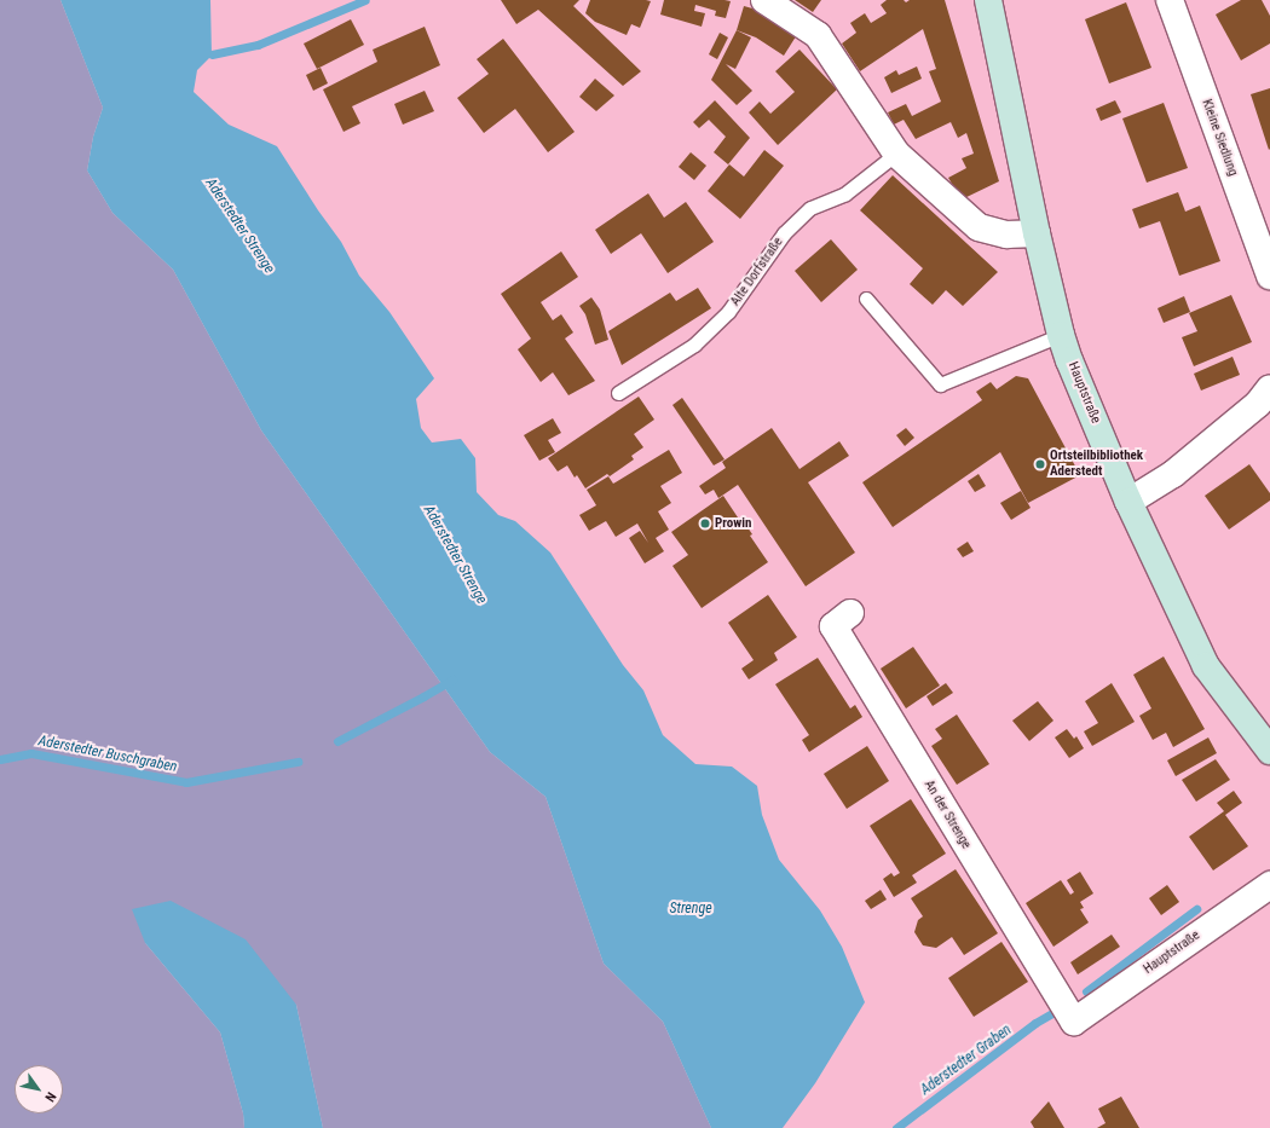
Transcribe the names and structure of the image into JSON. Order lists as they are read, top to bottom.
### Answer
{
  "streets": {
    "main road": ["Hauptstraße"],
    "street": ["Kleine Siedlung", "An der Strenge"],
    "lane": ["Alte Dorfstraße"]
  },
  "crossings": [
    ["Hauptstraße", "An der Strenge"]
  ],
  "water": [
    "Aderstedter Strenge",
    "Aderstedter Buschgraben",
    "Strenge",
    "Aderstedter Graben"
  ],
  "places": ["Ortsteilbibliothek Aderstedt", "Prowin"],
  "north": "bottom right"
}
